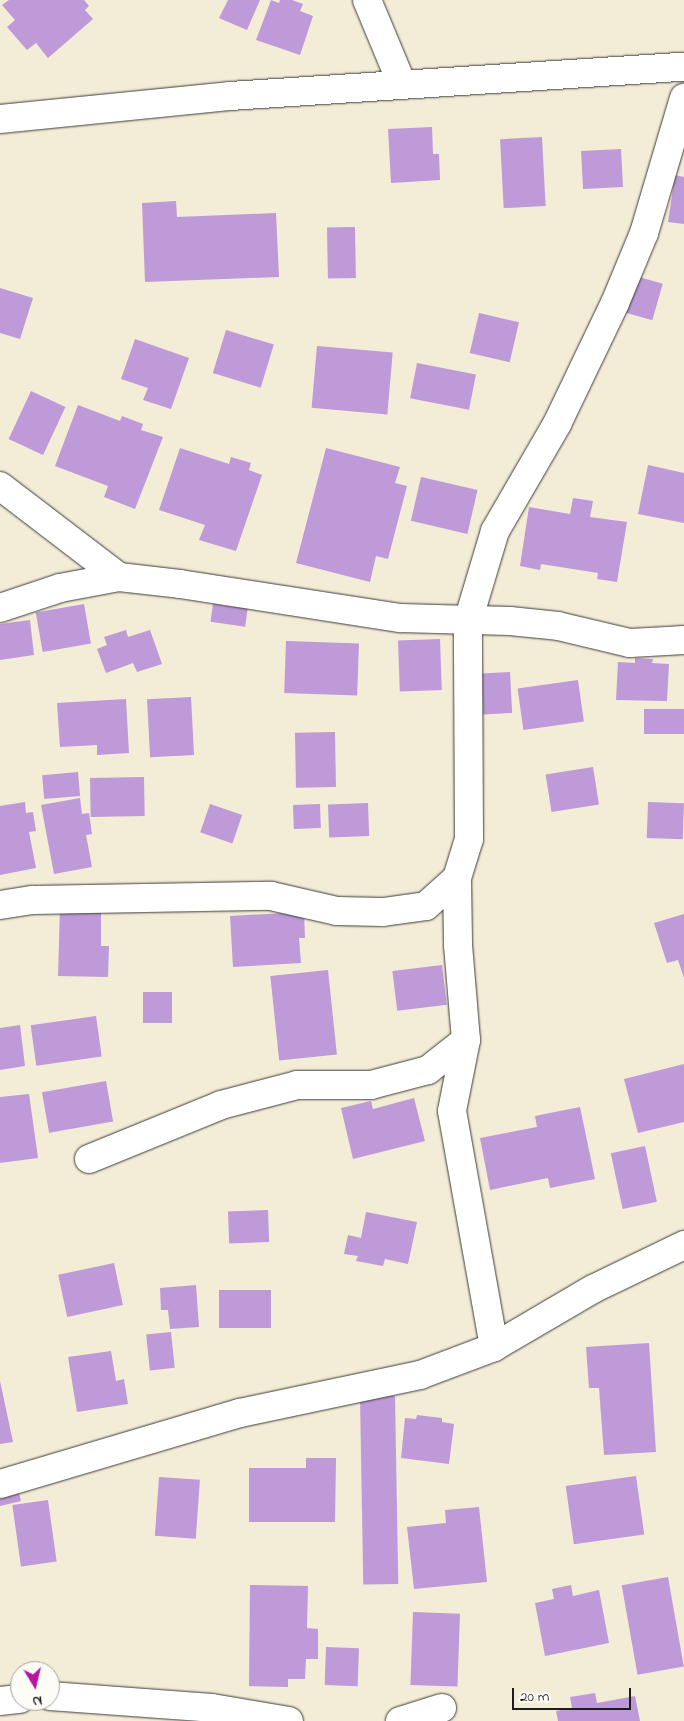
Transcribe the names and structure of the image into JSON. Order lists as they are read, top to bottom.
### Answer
{
  "scale_bar": "20 m",
  "north": "bottom"
}
